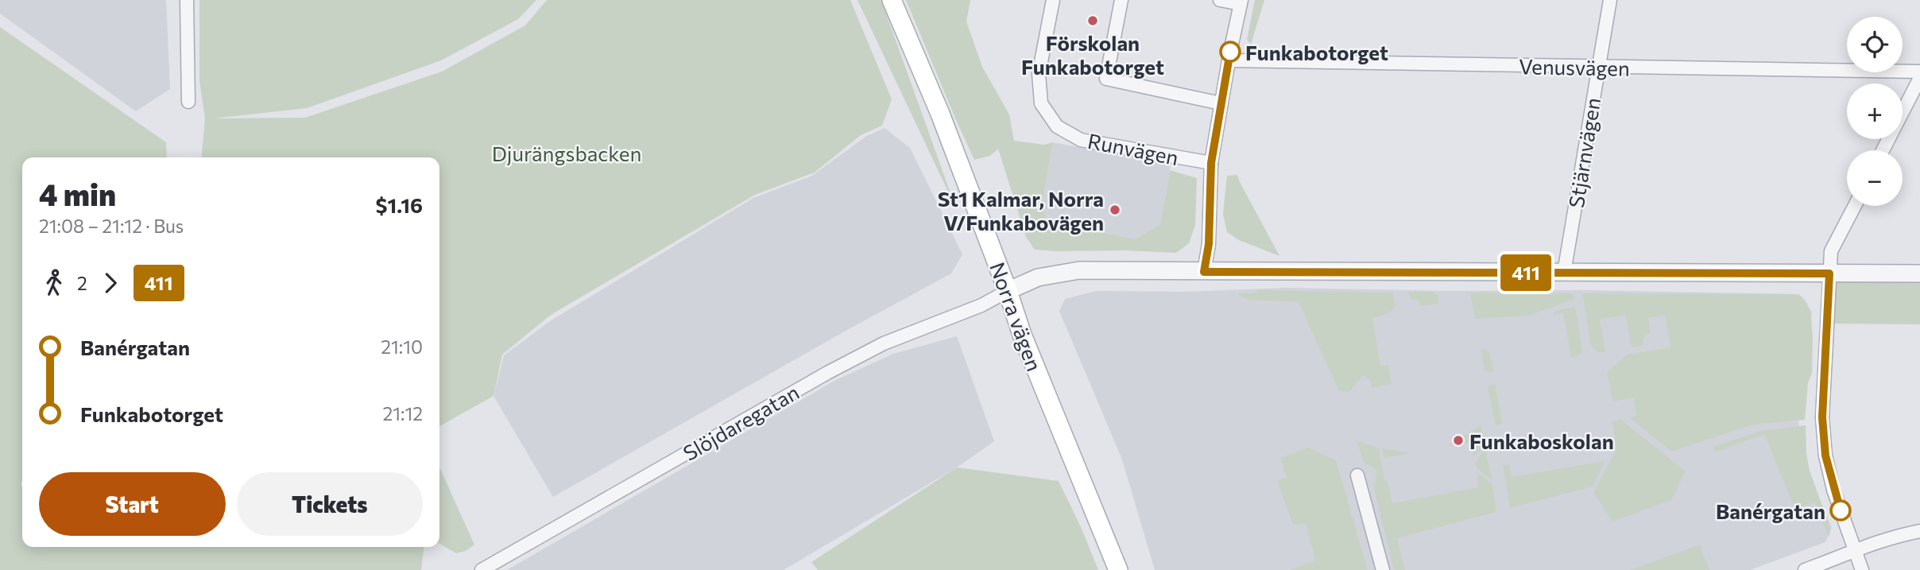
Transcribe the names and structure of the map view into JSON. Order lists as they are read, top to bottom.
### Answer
{
  "streets": {
    "main road": ["Norra vägen"],
    "street": [
      "Venusvägen",
      "Runvägen",
      "Stjärnvägen",
      "Slöjdaregatan"
    ]
  },
  "crossings": [
    ["Venusvägen", "Stjärnvägen"],
    ["Norra vägen", "Slöjdaregatan"]
  ],
  "parks": ["Djurängsbacken"],
  "places": [
    "Förskolan Funkabotorget",
    "Funkabotorget",
    "St1 Kalmar, Norra V/Funkabovägen",
    "Funkaboskolan",
    "Banérgatan"
  ],
  "lines": ["bus line 411"],
  "page": {
    "on_map": "411",
    "map_buttons": ["+", "−"],
    "heading": ["4 min", "21:08 – 21:12 · Bus", "$1.16"],
    "legs": ["2", "411"],
    "list": [
      {
        "name": "Banérgatan",
        "value": "21:10"
      },
      {
        "name": "Funkabotorget",
        "value": "21:12"
      }
    ],
    "buttons": ["Start", "Tickets"]
  }
}
